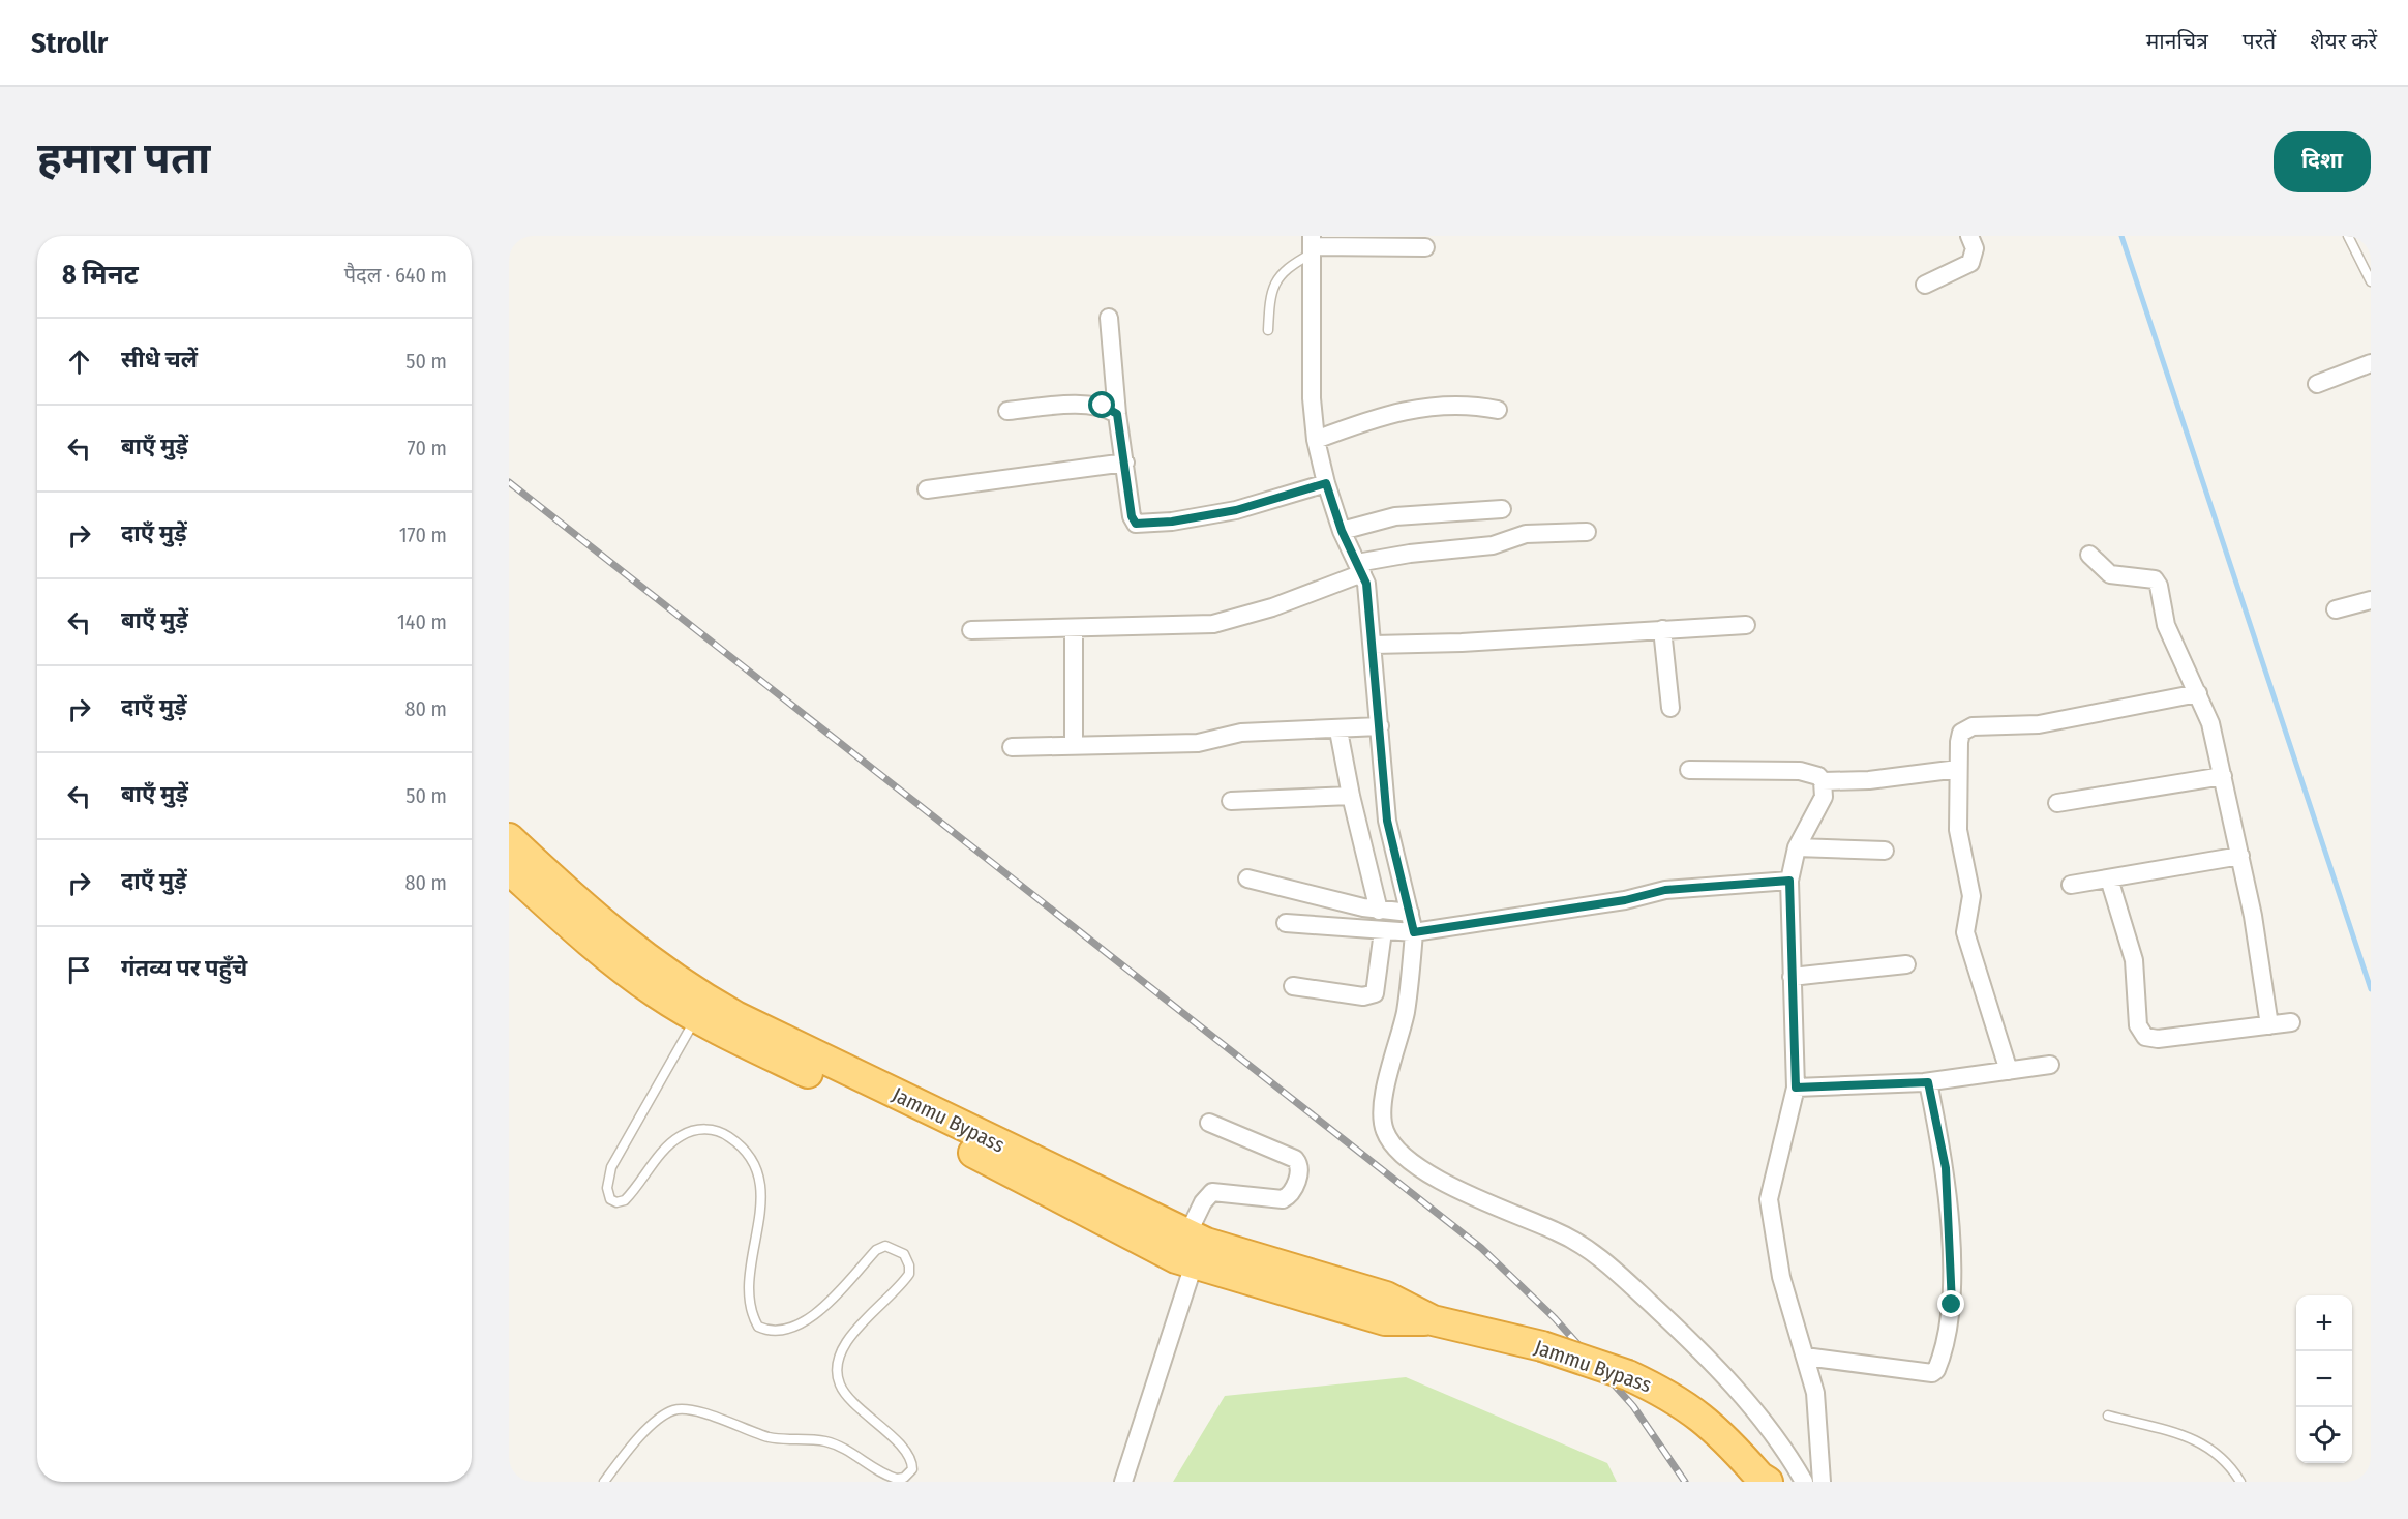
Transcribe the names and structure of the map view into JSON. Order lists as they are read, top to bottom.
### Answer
{
  "streets": {
    "highway": ["Jammu Bypass"]
  },
  "page": {
    "header": "Strollr",
    "nav": ["मानचित्र", "परतें", "शेयर करें"],
    "buttons": "दिशा",
    "title": "हमारा पता",
    "heading": ["8 मिनट", "पैदल · 640 m"],
    "list": [
      ["सीधे चलें", "50 m"],
      ["बाएँ मुड़ें", "70 m"],
      ["दाएँ मुड़ें", "170 m"],
      ["बाएँ मुड़ें", "140 m"],
      ["दाएँ मुड़ें", "80 m"],
      ["बाएँ मुड़ें", "50 m"],
      ["दाएँ मुड़ें", "80 m"],
      "गंतव्य पर पहुँचे"
    ],
    "map_buttons": ["+", "−"]
  }
}
